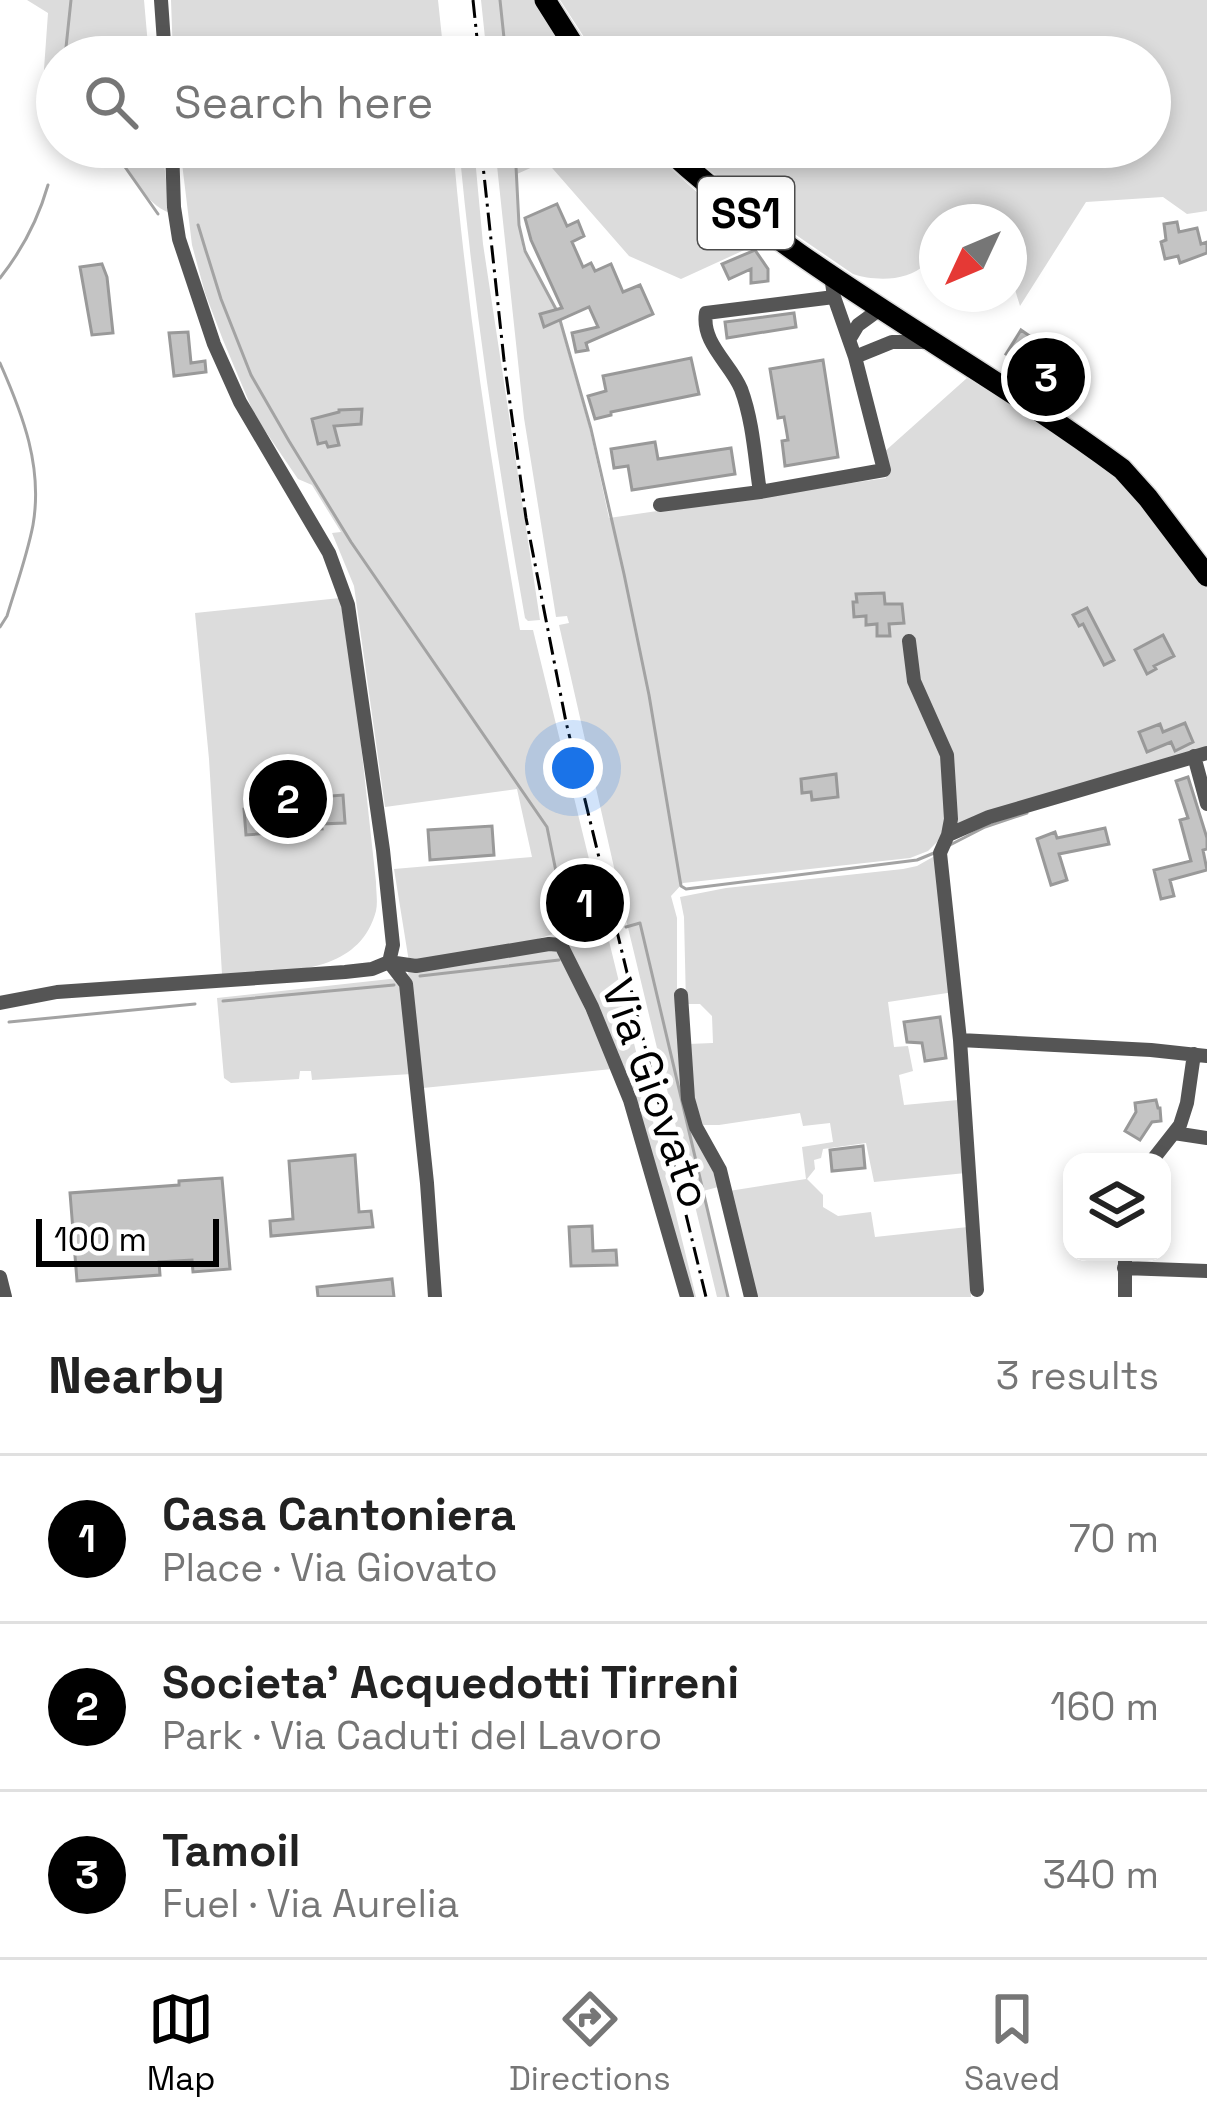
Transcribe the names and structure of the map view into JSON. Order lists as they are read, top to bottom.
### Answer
{
  "streets": {
    "main road": ["SS1"],
    "street": ["Via Giovato"]
  },
  "scale_bar": "100 m",
  "north": "bottom left",
  "page": {
    "search": "Search here",
    "pins": ["3", "2", "1"],
    "scale": "100 m",
    "heading": ["Nearby", "3 results"],
    "list": [
      {
        "mark": "1",
        "name": "Casa Cantoniera",
        "note": "Place · Via Giovato",
        "value": "70 m"
      },
      {
        "mark": "2",
        "name": "Societa' Acquedotti Tirreni",
        "note": "Park · Via Caduti del Lavoro",
        "value": "160 m"
      },
      {
        "mark": "3",
        "name": "Tamoil",
        "note": "Fuel · Via Aurelia",
        "value": "340 m"
      }
    ],
    "nav": ["Map", "Directions", "Saved"]
  }
}
